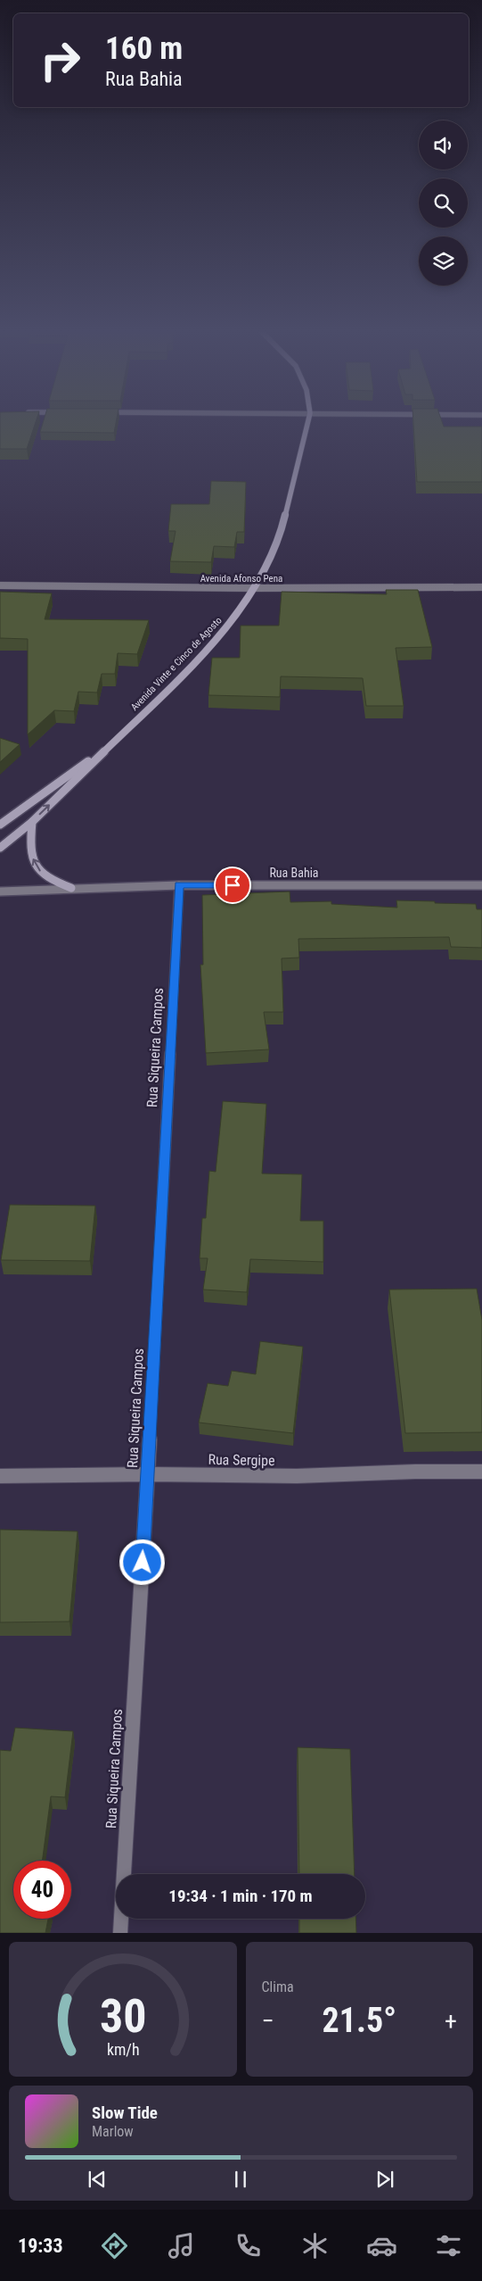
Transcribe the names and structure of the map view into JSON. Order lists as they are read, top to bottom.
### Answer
{
  "streets": {
    "main road": ["Avenida Vinte e Cinco de Agosto"],
    "street": [
      "Avenida Afonso Pena",
      "Rua Bahia",
      "Rua Siqueira Campos",
      "Rua Sergipe"
    ]
  },
  "crossings": [
    ["Avenida Afonso Pena", "Avenida Vinte e Cinco de Agosto"],
    ["Rua Bahia", "Rua Siqueira Campos"],
    ["Rua Siqueira Campos", "Rua Sergipe"]
  ],
  "page": {
    "turn": ["160 m", "Rua Bahia"],
    "limit": "40",
    "trip": "19:34 · 1 min · 170 m",
    "tile": "Clima",
    "heat": ["−", "21.5°", "+"],
    "song": ["Slow Tide", "Marlow"],
    "tabs": "19:33",
    "gauge": ["30", "km/h"]
  }
}
